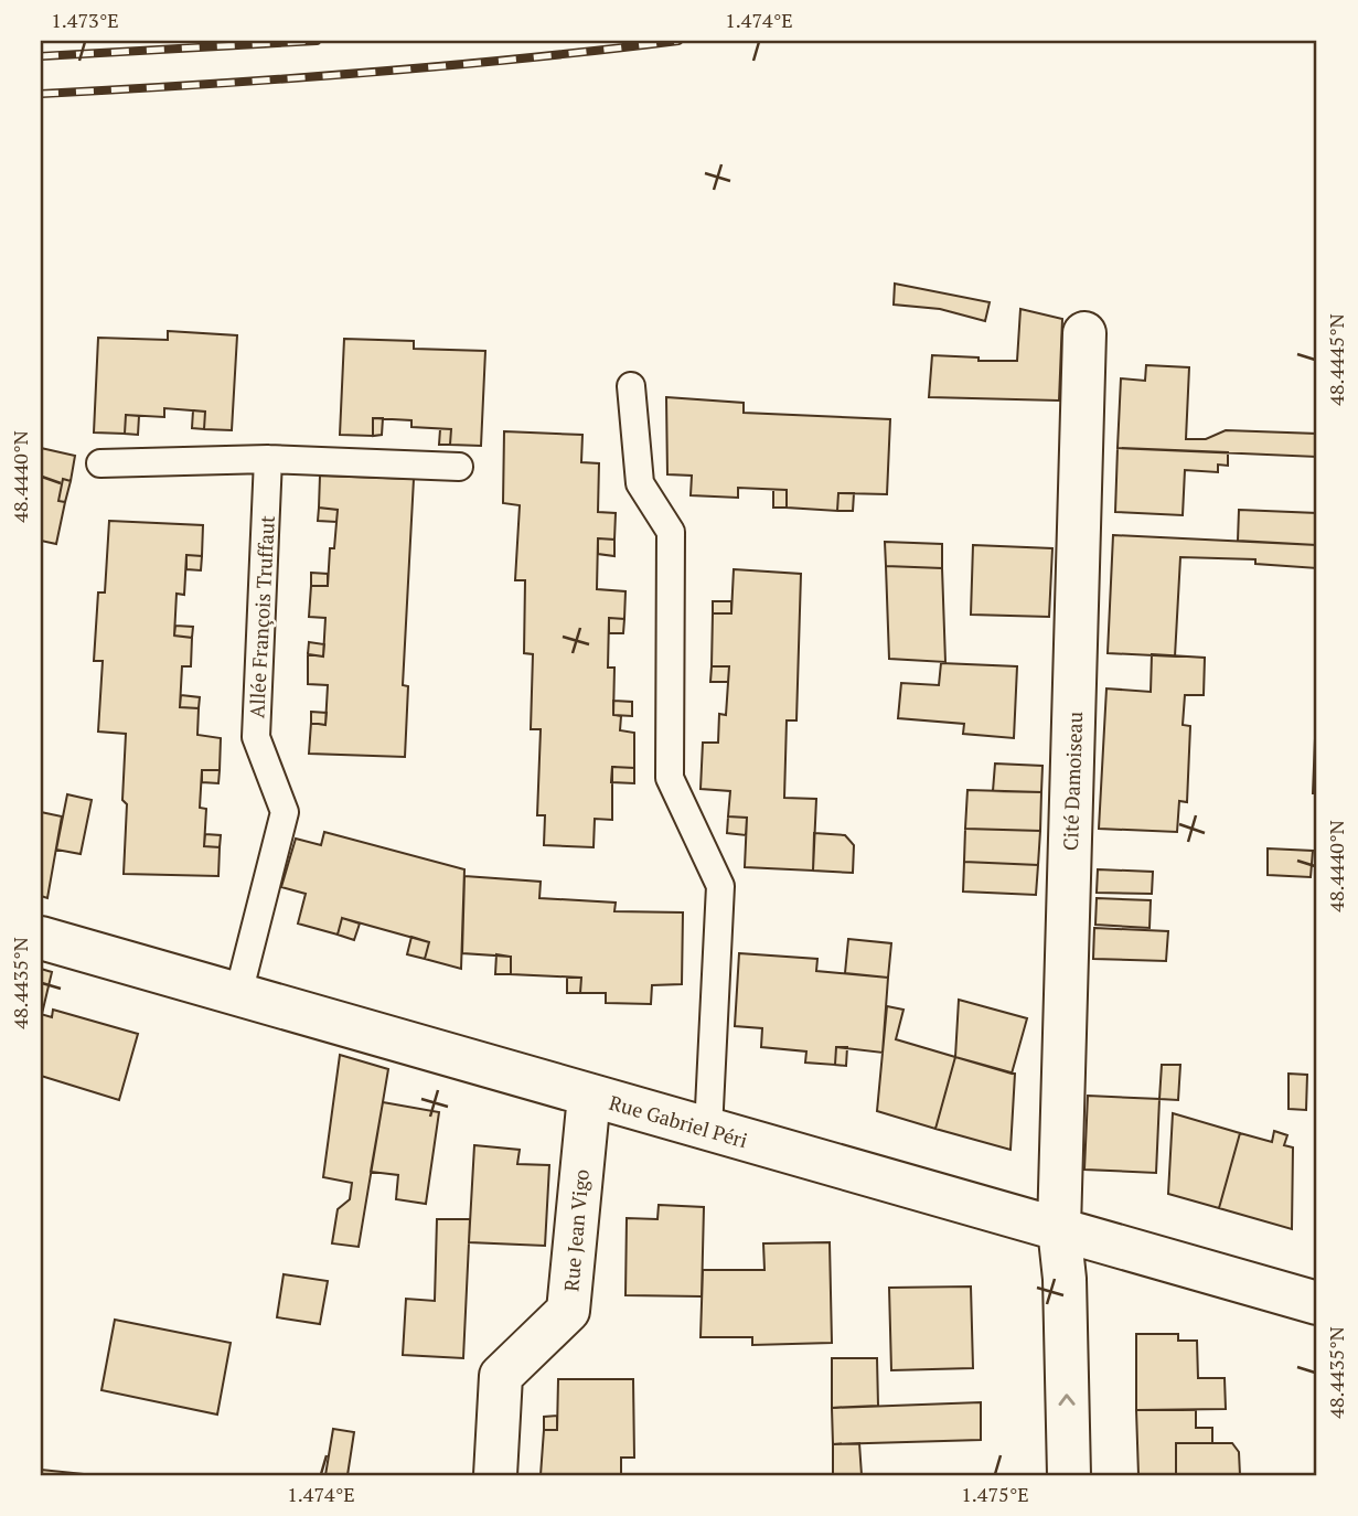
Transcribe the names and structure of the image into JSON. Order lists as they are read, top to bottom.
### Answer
{
  "streets": {
    "street": ["Cité Damoiseau", "Rue Gabriel Péri", "Rue Jean Vigo"],
    "lane": ["Allée François Truffaut"]
  },
  "crossings": [
    ["Allée François Truffaut", "Rue Gabriel Péri"],
    ["Cité Damoiseau", "Rue Gabriel Péri"],
    ["Rue Gabriel Péri", "Rue Jean Vigo"]
  ],
  "coordinates": [
    "1.473°E",
    "1.474°E",
    "48.4445°N",
    "48.4440°N",
    "48.4435°N",
    "1.475°E"
  ]
}
